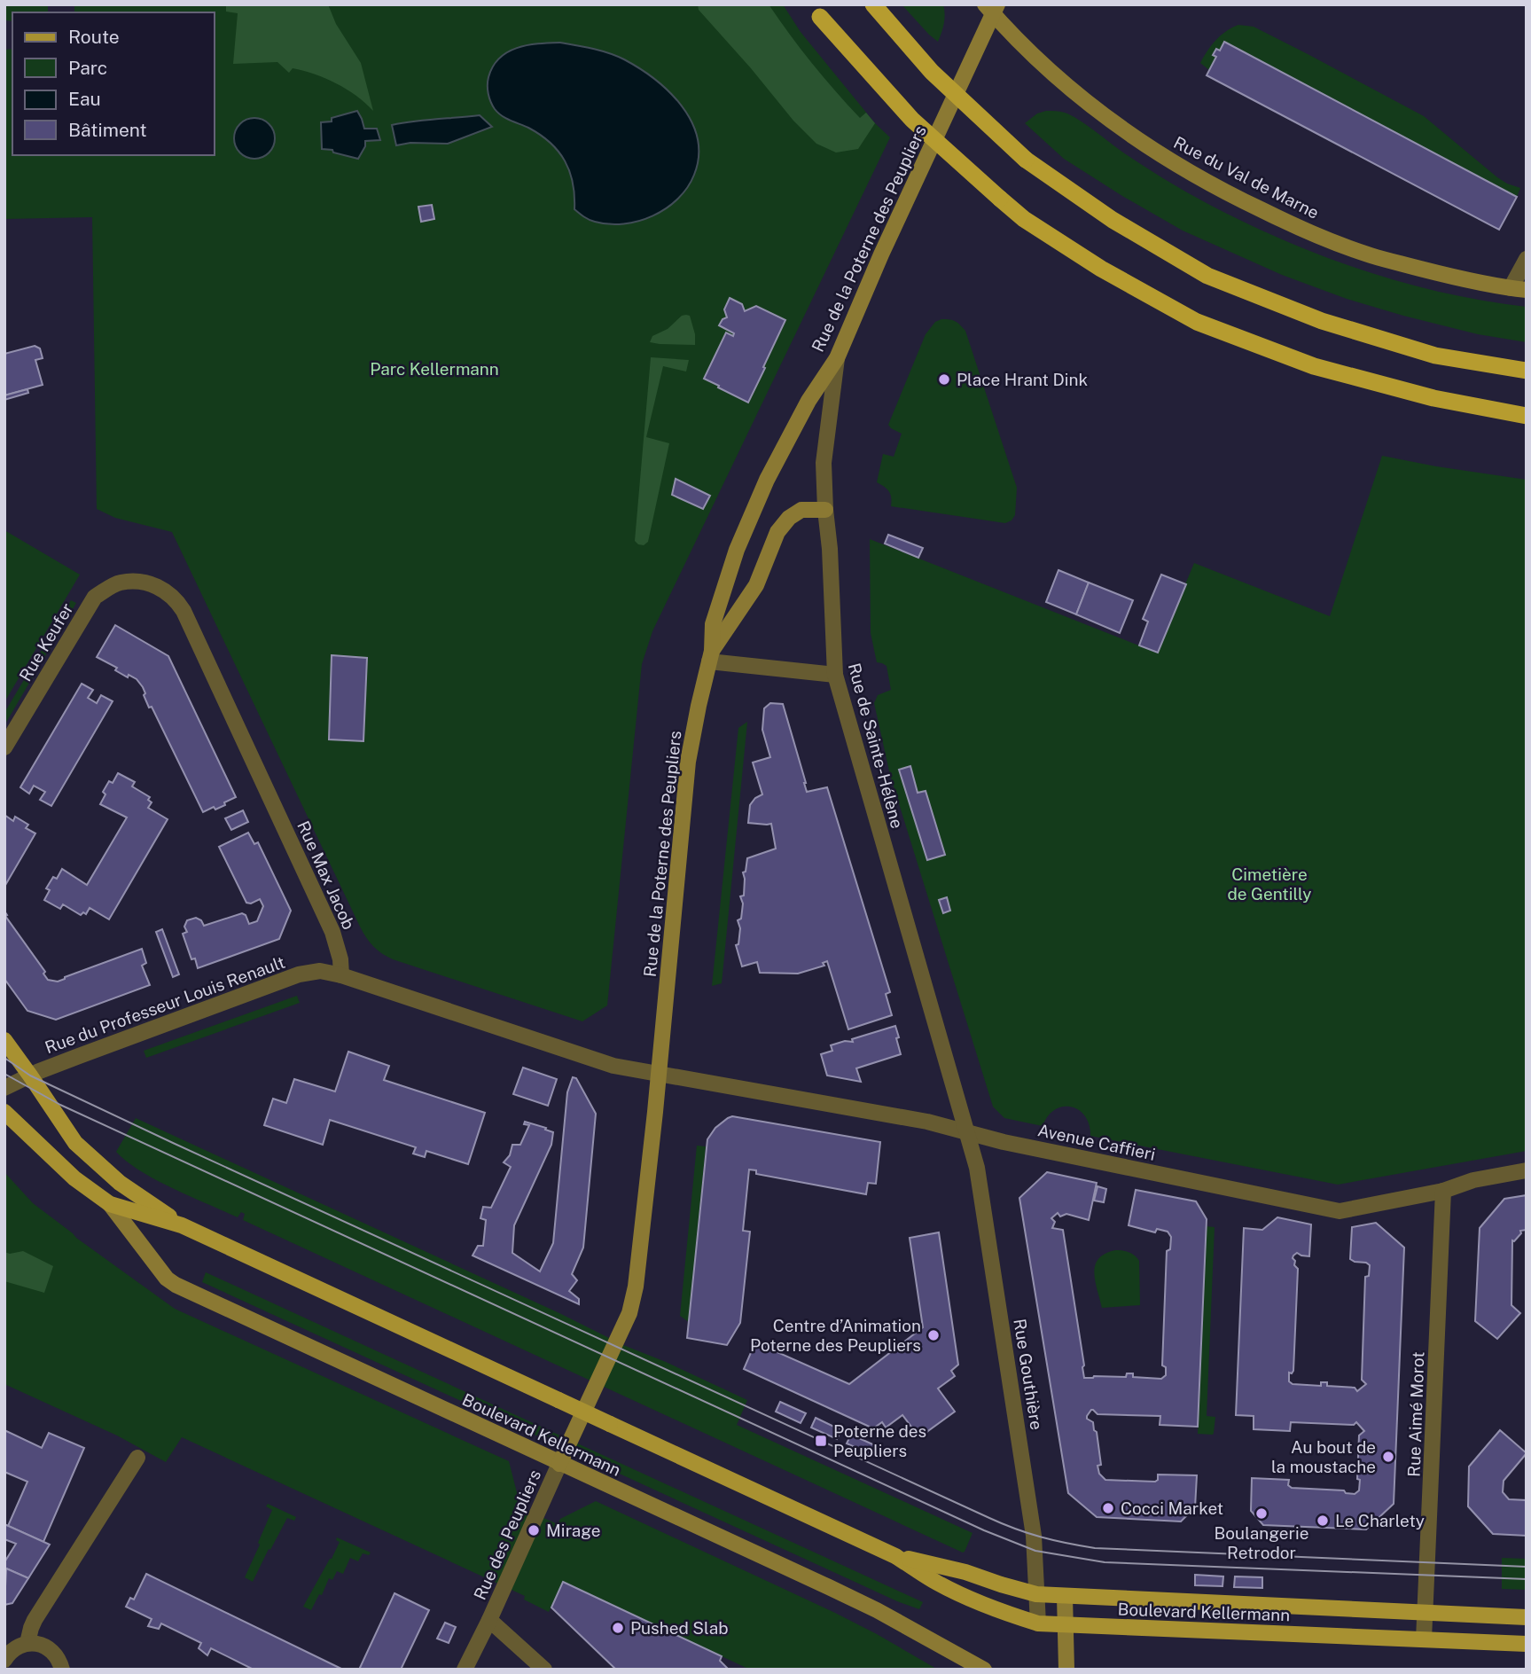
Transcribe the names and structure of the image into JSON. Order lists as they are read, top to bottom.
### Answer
{
  "streets": {
    "main road": [
      "Rue du Val de Marne",
      "Rue de la Poterne des Peupliers",
      "Boulevard Kellermann",
      "Rue des Peupliers"
    ],
    "street": [
      "Rue Keufer",
      "Rue de Sainte-Hélène",
      "Rue Max Jacob",
      "Rue du Professeur Louis Renault",
      "Avenue Caffieri",
      "Rue Gouthière",
      "Rue Aimé Morot"
    ]
  },
  "crossings": [
    ["Rue du Val de Marne", "Rue de la Poterne des Peupliers"],
    ["Rue de la Poterne des Peupliers", "Rue de Sainte-Hélène"],
    ["Rue de la Poterne des Peupliers", "Avenue Caffieri"],
    ["Rue de la Poterne des Peupliers", "Rue des Peupliers"],
    ["Rue Keufer", "Rue Max Jacob"],
    ["Rue de Sainte-Hélène", "Avenue Caffieri"],
    ["Rue de Sainte-Hélène", "Rue Gouthière"],
    ["Rue Max Jacob", "Rue du Professeur Louis Renault"],
    ["Rue du Professeur Louis Renault", "Boulevard Kellermann"],
    ["Avenue Caffieri", "Rue Gouthière"],
    ["Avenue Caffieri", "Rue Aimé Morot"],
    ["Rue Gouthière", "Boulevard Kellermann"],
    ["Rue Aimé Morot", "Boulevard Kellermann"],
    ["Boulevard Kellermann", "Rue des Peupliers"]
  ],
  "parks": ["Parc Kellermann", "Cimetière de Gentilly"],
  "places": {
    "other": [
      "Place Hrant Dink",
      "Centre d’Animation Poterne des Peupliers",
      "Au bout de la moustache",
      "Cocci Market",
      "Boulangerie Retrodor",
      "Le Charlety",
      "Mirage",
      "Pushed Slab"
    ],
    "transit": ["Poterne des Peupliers"]
  },
  "legend": [
    "Route",
    "Parc",
    "Eau",
    "Bâtiment"
  ]
}
